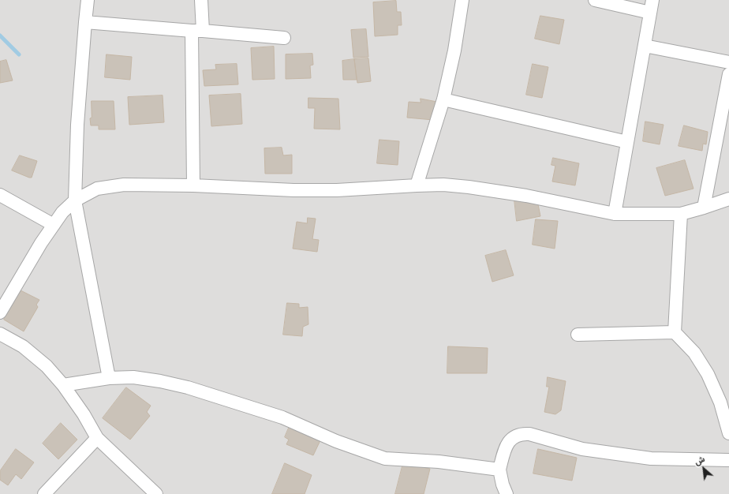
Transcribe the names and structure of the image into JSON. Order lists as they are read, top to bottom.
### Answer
{
  "north": "top left"
}
